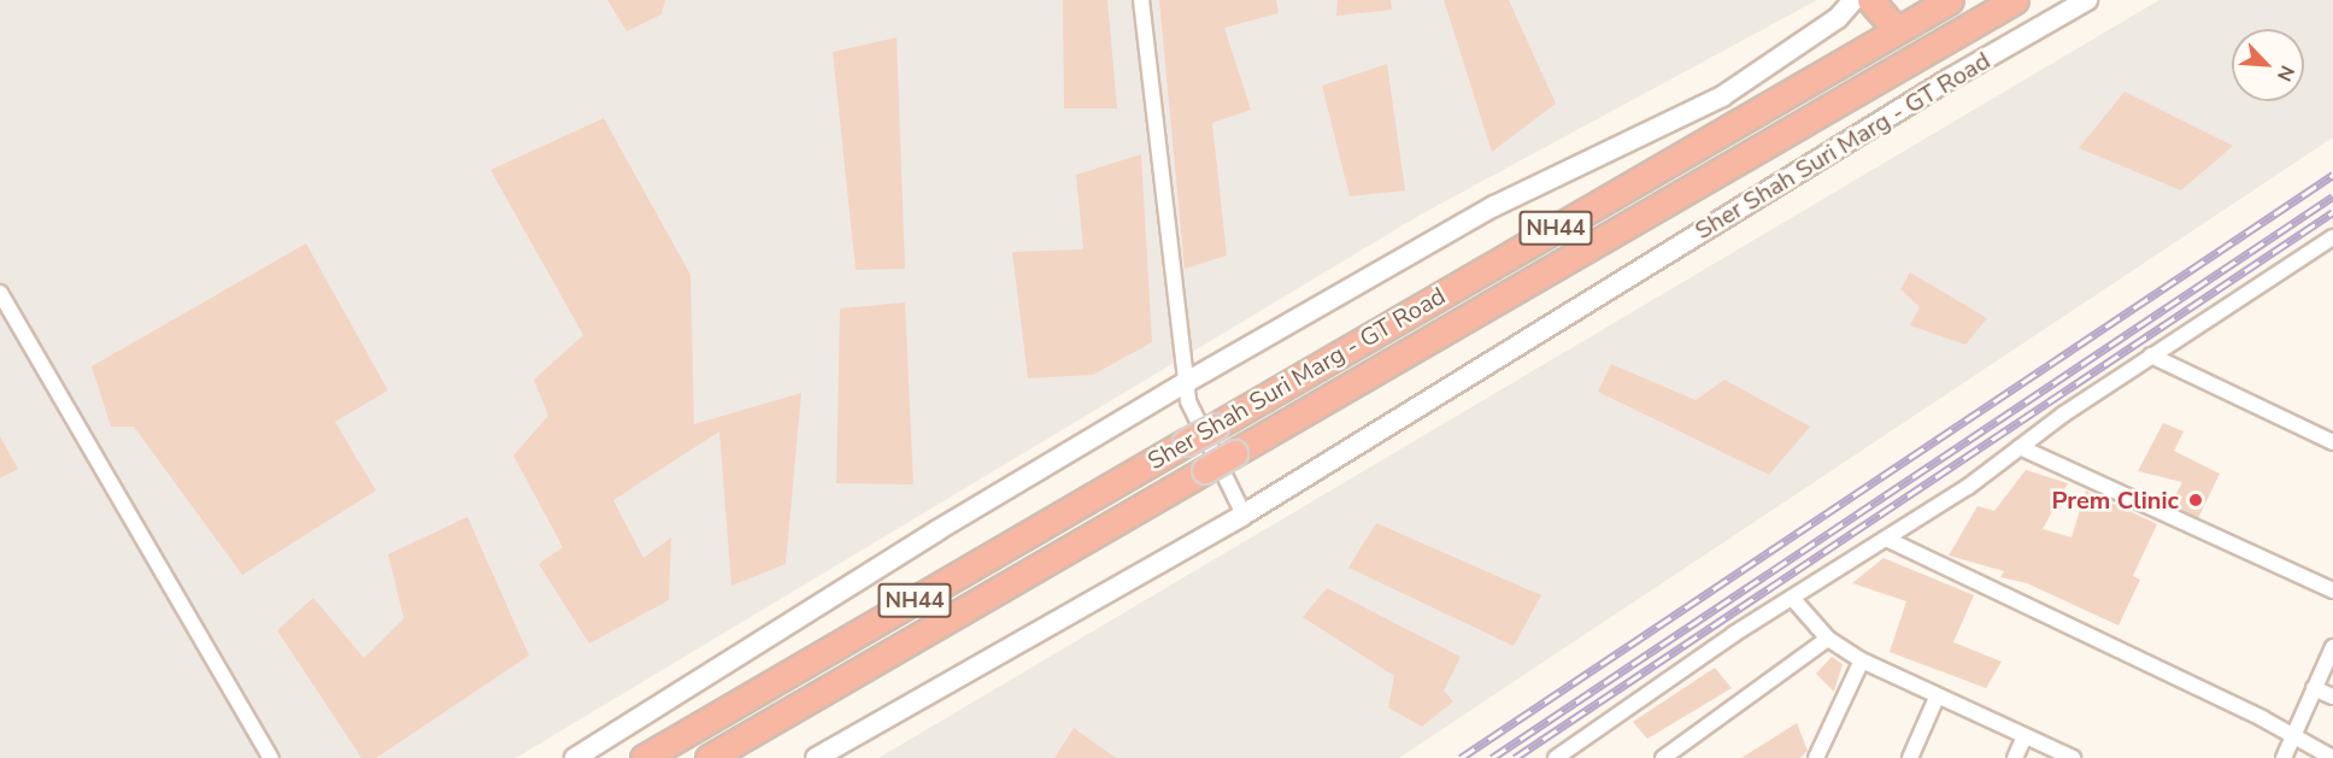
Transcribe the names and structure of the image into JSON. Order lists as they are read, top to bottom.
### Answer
{
  "streets": {
    "highway": ["Sher Shah Suri Marg - GT Road", "NH44"]
  },
  "places": ["Prem Clinic"],
  "north": "bottom right"
}
